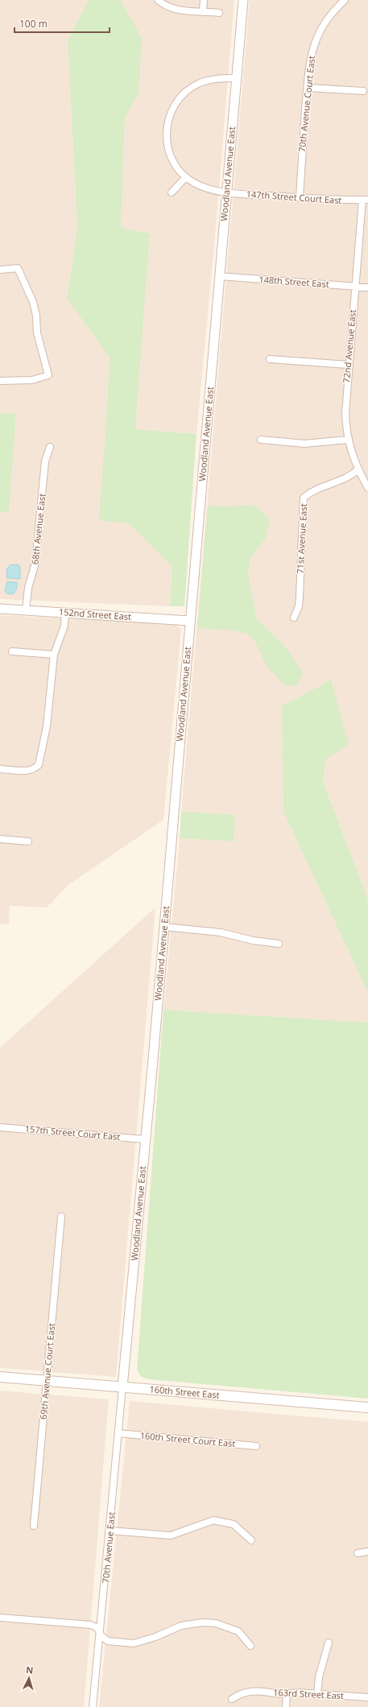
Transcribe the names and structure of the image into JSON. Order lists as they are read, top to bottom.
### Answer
{
  "streets": {
    "main road": ["160th Street East"],
    "street": [
      "70th Avenue Court East",
      "Woodland Avenue East",
      "147th Street Court East",
      "148th Street East",
      "72nd Avenue East",
      "68th Avenue East",
      "71st Avenue East",
      "152nd Street East",
      "157th Street Court East",
      "69th Avenue Court East",
      "160th Street Court East",
      "70th Avenue East",
      "163rd Street East"
    ]
  },
  "crossings": [
    ["70th Avenue Court East", "147th Street Court East"],
    ["Woodland Avenue East", "147th Street Court East"],
    ["Woodland Avenue East", "148th Street East"],
    ["Woodland Avenue East", "152nd Street East"],
    ["Woodland Avenue East", "157th Street Court East"],
    ["Woodland Avenue East", "160th Street East"],
    ["Woodland Avenue East", "70th Avenue East"],
    ["147th Street Court East", "72nd Avenue East"],
    ["148th Street East", "72nd Avenue East"],
    ["72nd Avenue East", "71st Avenue East"],
    ["68th Avenue East", "152nd Street East"],
    ["69th Avenue Court East", "160th Street East"],
    ["160th Street East", "70th Avenue East"],
    ["160th Street Court East", "70th Avenue East"]
  ],
  "scale_bar": "100 m",
  "north": "top"
}
